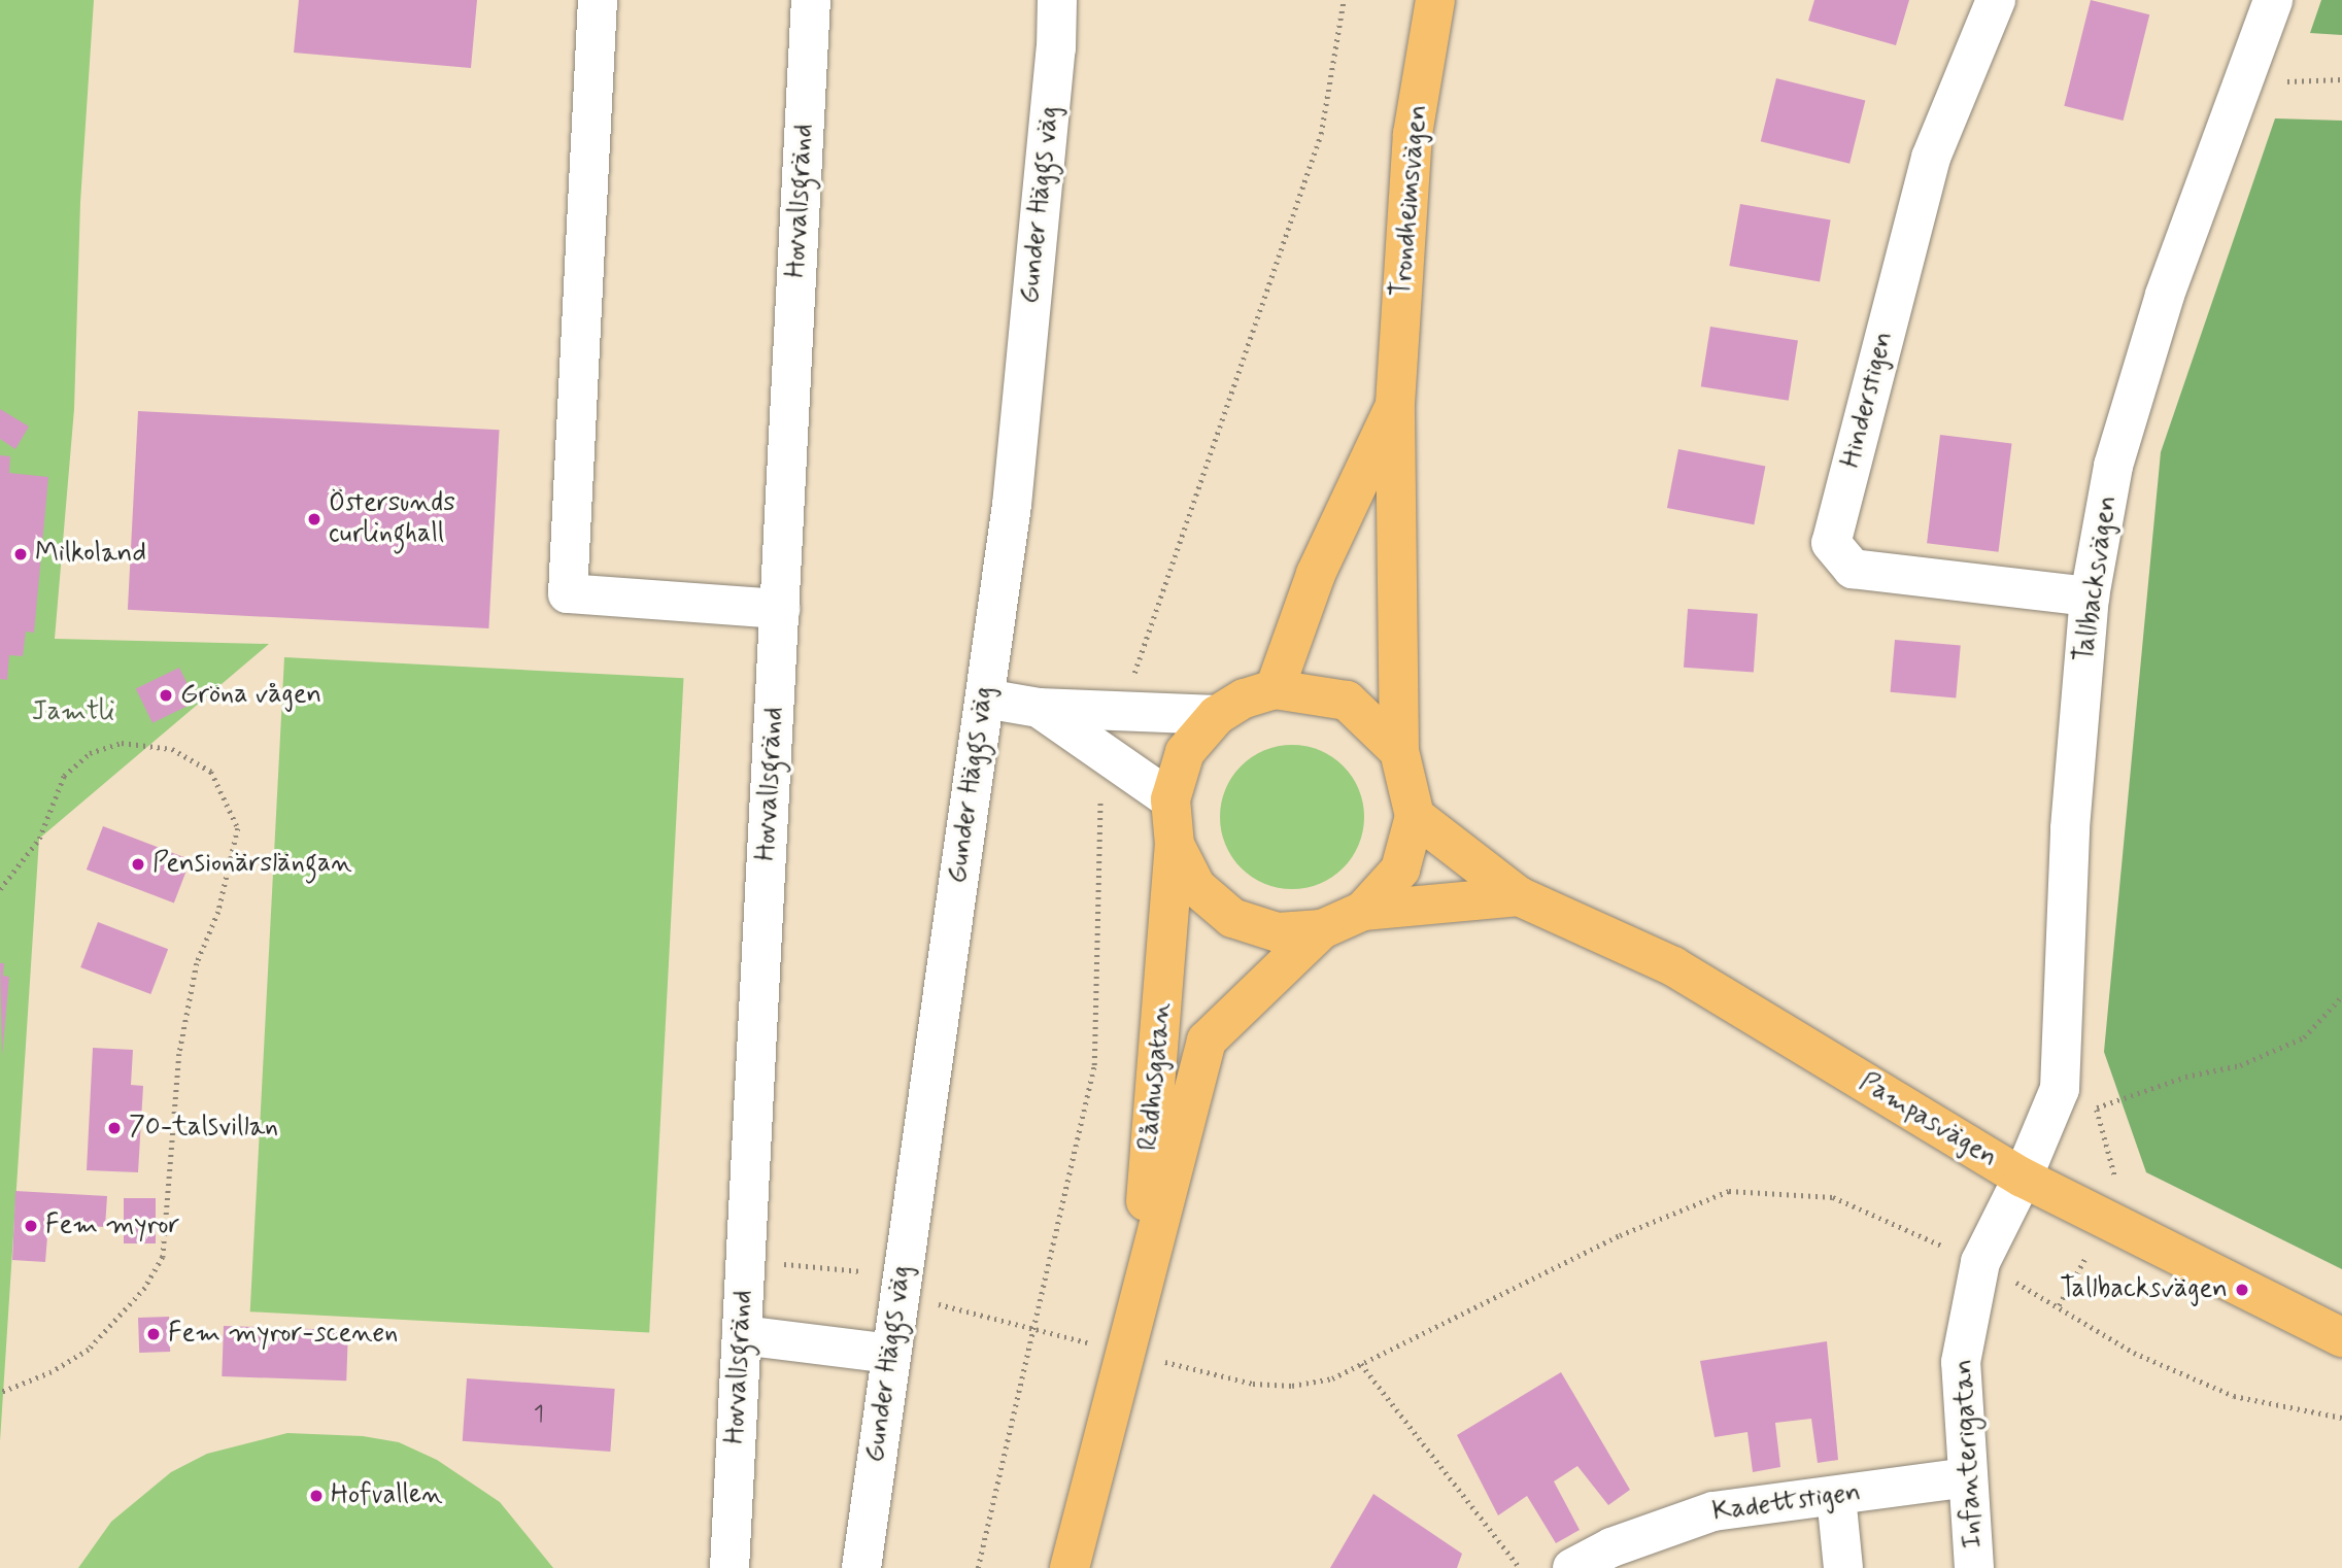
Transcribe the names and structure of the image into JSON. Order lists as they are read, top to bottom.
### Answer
{
  "streets": {
    "main road": ["Trondheimsvägen", "Rådhusgatan", "Pampasvägen"],
    "street": [
      "Hovvallsgränd",
      "Gunder Häggs väg",
      "Hinderstigen",
      "Tallbacksvägen",
      "Infanterigatan",
      "Kadettstigen"
    ]
  },
  "crossings": [
    ["Trondheimsvägen", "Rådhusgatan"],
    ["Trondheimsvägen", "Pampasvägen"],
    ["Hinderstigen", "Tallbacksvägen"],
    ["Tallbacksvägen", "Pampasvägen"],
    ["Tallbacksvägen", "Infanterigatan"],
    ["Rådhusgatan", "Pampasvägen"],
    ["Pampasvägen", "Infanterigatan"],
    ["Infanterigatan", "Kadettstigen"]
  ],
  "parks": ["Jamtli"],
  "places": [
    "Östersunds curlinghall",
    "Milkoland",
    "Gröna vågen",
    "Pensionärslängan",
    "70-talsvillan",
    "Fem myror",
    "Tallbacksvägen",
    "Fem myror-scenen",
    "Hofvallen"
  ],
  "house_numbers": ["1"]
}
